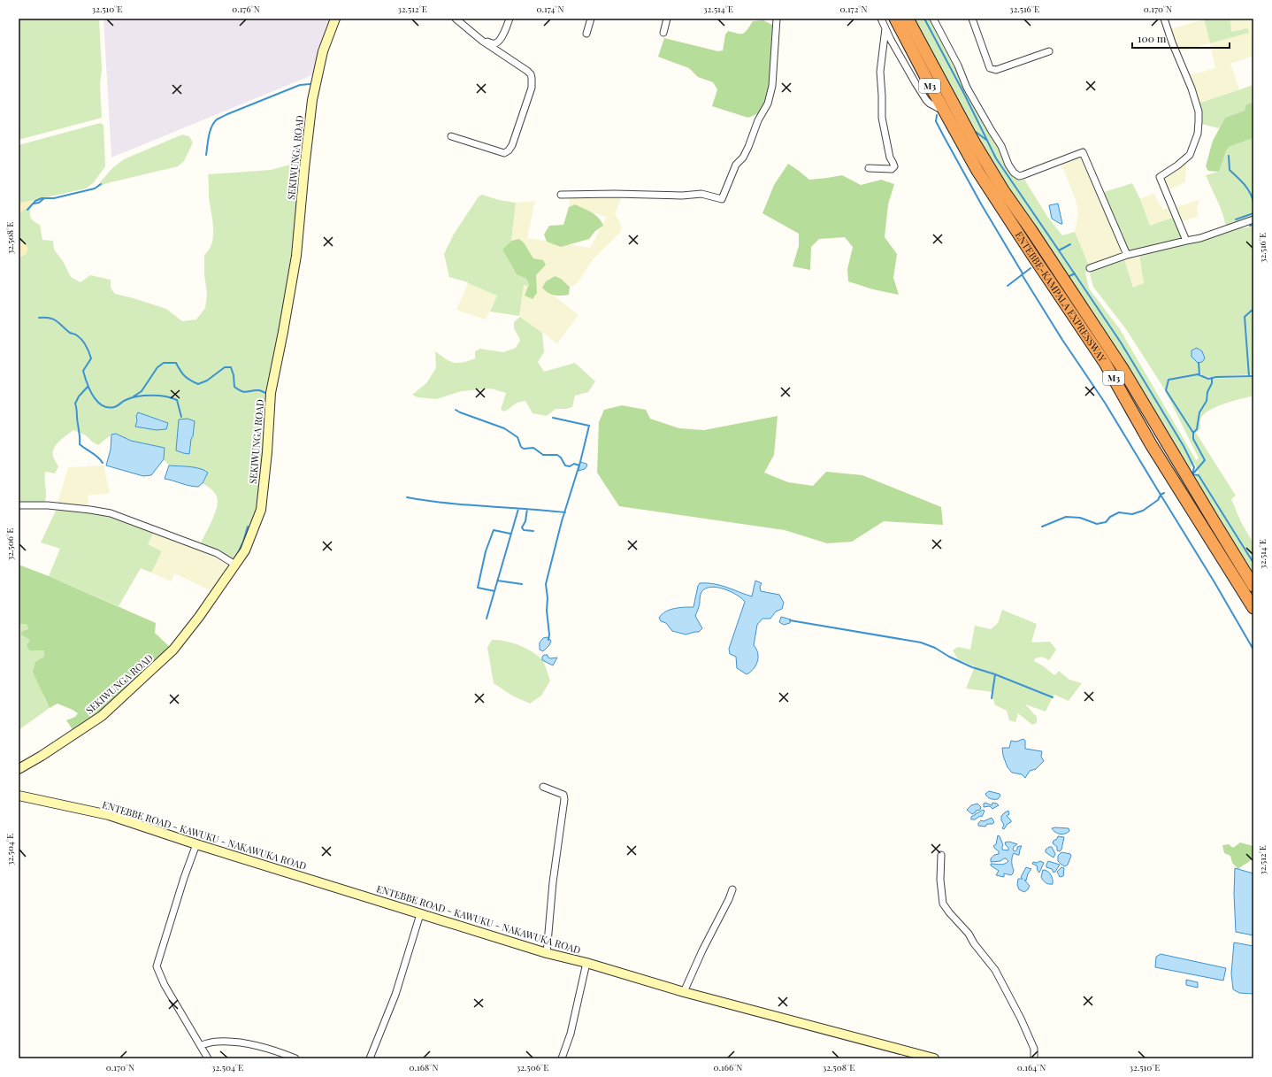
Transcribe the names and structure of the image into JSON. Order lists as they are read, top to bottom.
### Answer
{
  "streets": {
    "highway": ["M3", "ENTEBBE-KAMPALA EXPRESSWAY"],
    "main road": ["SEKIWUNGA ROAD", "ENTEBBE ROAD - KAWUKU - NAKAWUKA ROAD"]
  },
  "scale_bar": "100 m",
  "coordinates": [
    "32.510°E",
    "0.176°N",
    "32.512°E",
    "0.174°N",
    "32.514°E",
    "0.172°N",
    "32.516°E",
    "0.170°N",
    "32.508°E",
    "32.506°E",
    "32.504°E",
    "0.168°N",
    "0.166°N",
    "0.164°N"
  ]
}
